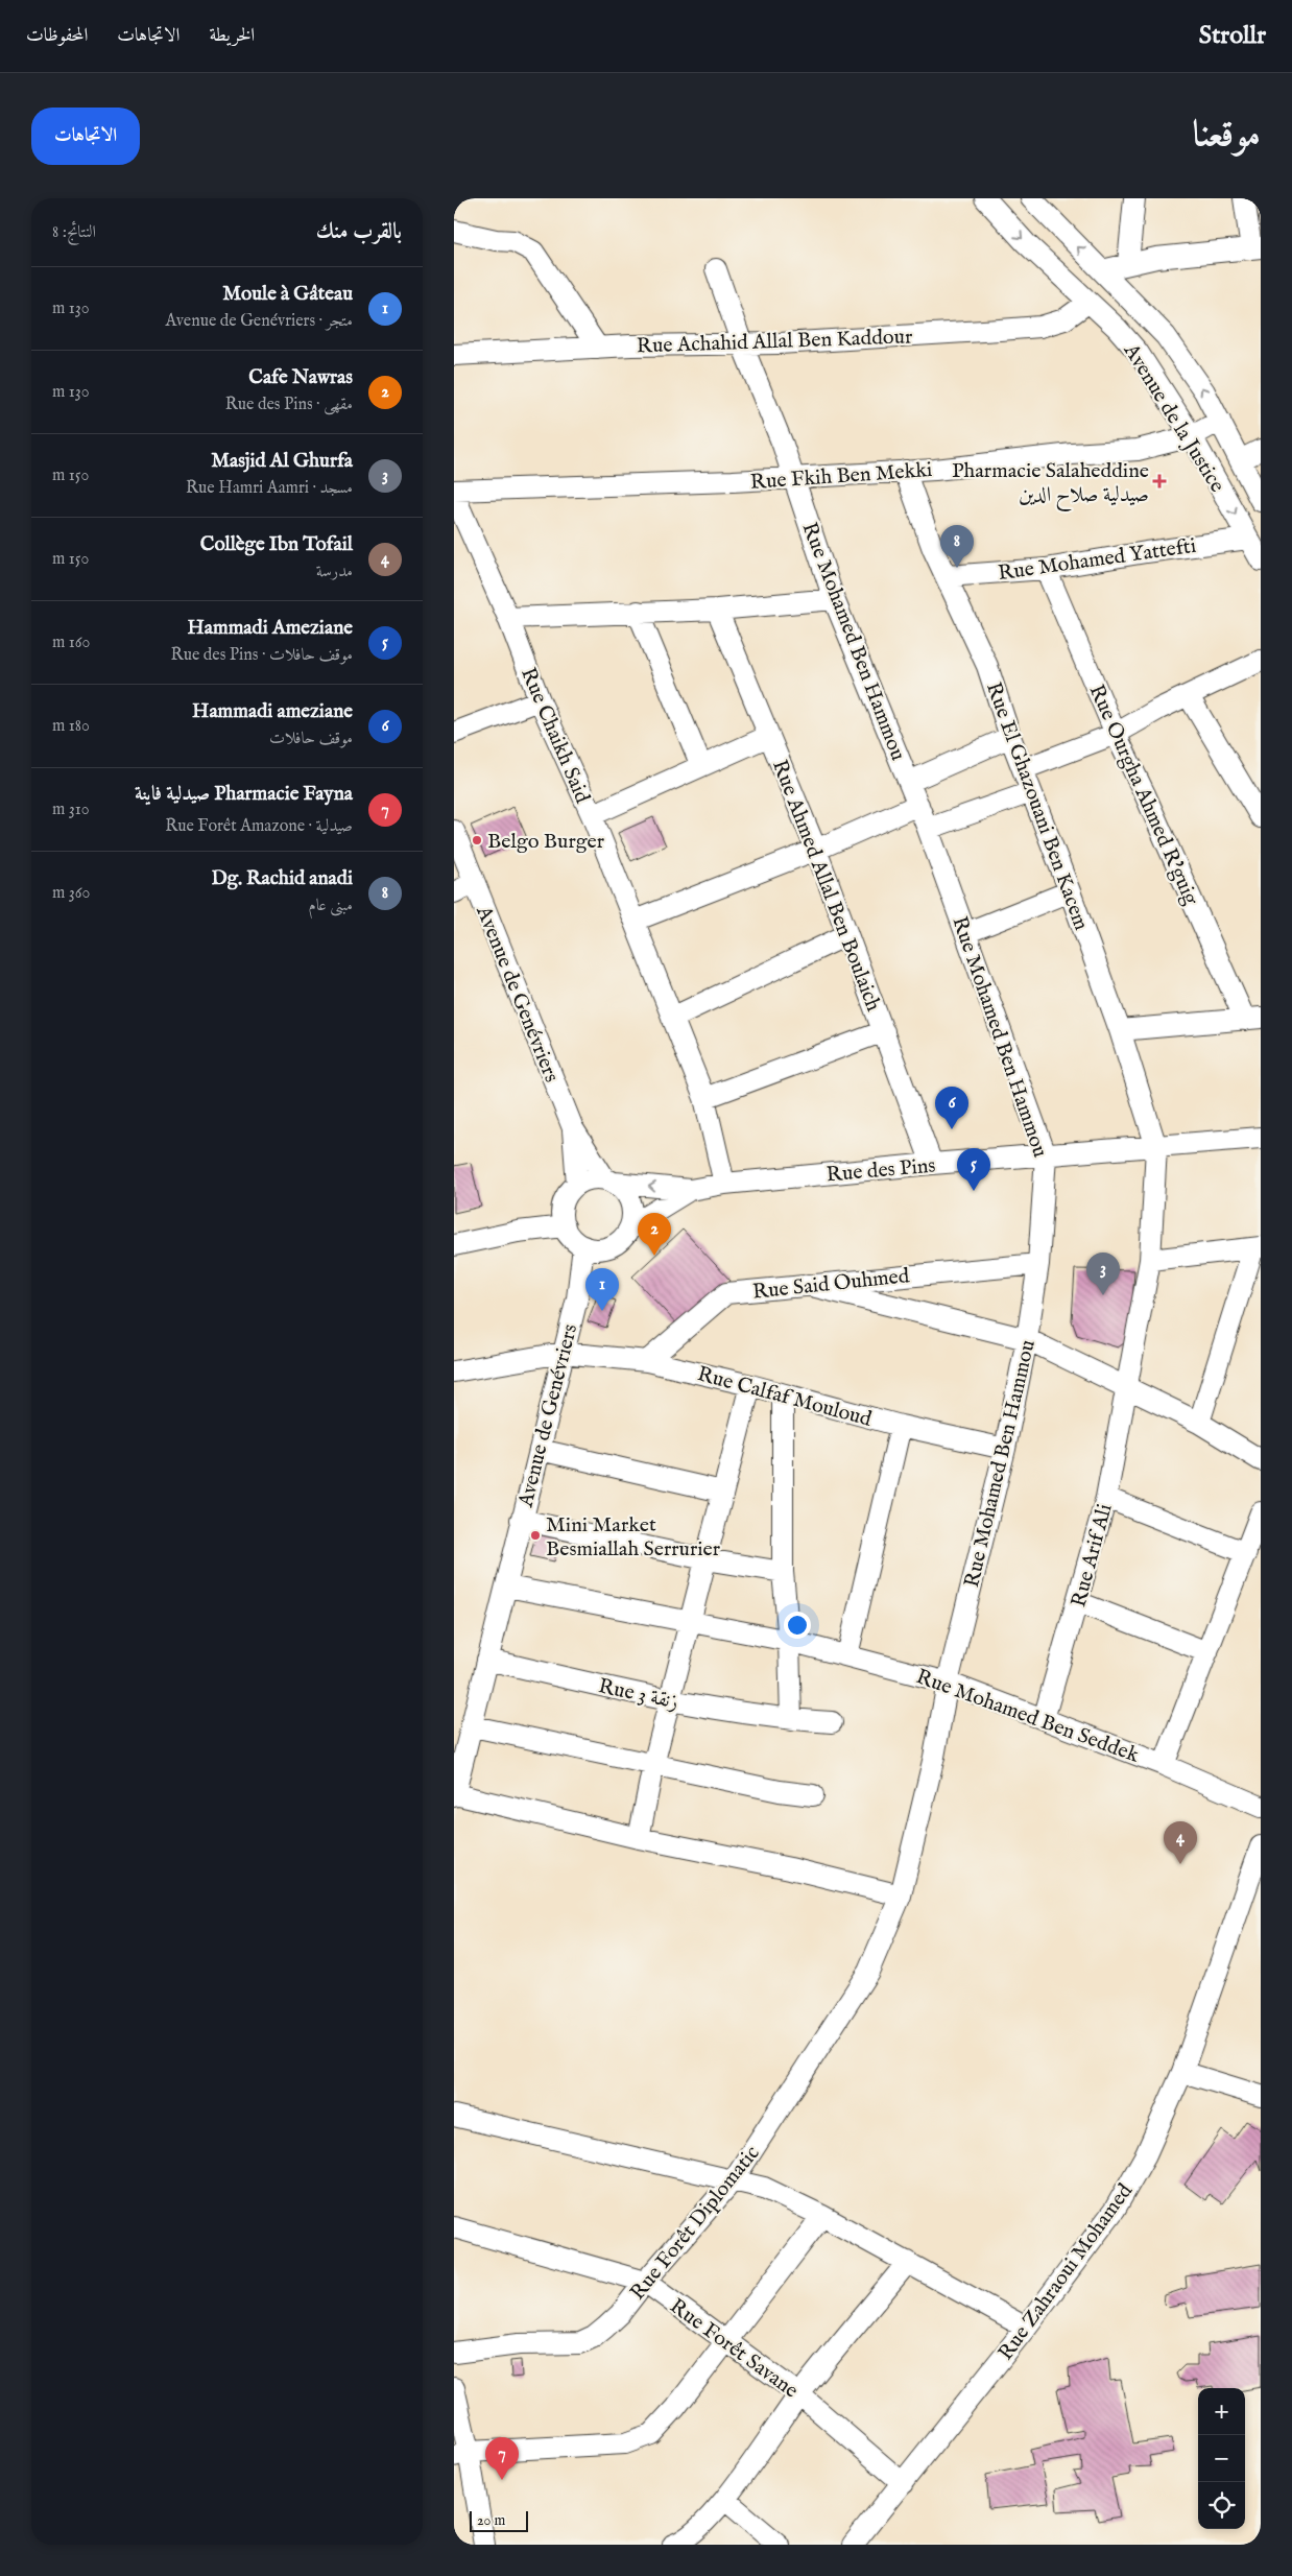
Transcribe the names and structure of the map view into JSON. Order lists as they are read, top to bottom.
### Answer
{
  "streets": {
    "street": [
      "Rue Achahid Allal Ben Kaddour",
      "Avenue de la Justice",
      "Rue Fkih Ben Mekki",
      "Rue Mohamed Yattefti",
      "Rue Mohamed Ben Hammou",
      "Rue Chaikh Said",
      "Rue Ourgha Ahmed R'guig",
      "Rue El Ghazouani Ben Kacem",
      "Rue Ahmed Allal Ben Boulaich",
      "Avenue de Genévriers",
      "Rue des Pins",
      "Rue Said Ouhmed",
      "Rue Calfaf Mouloud",
      "Rue Arif Ali",
      "Rue 3 زنقة",
      "Rue Mohamed Ben Seddek",
      "Rue Forêt Diplomatic",
      "Rue Zahraoui Mohamed",
      "Rue Forêt Savane"
    ]
  },
  "crossings": [
    ["Rue Achahid Allal Ben Kaddour", "Avenue de la Justice"],
    ["Rue Achahid Allal Ben Kaddour", "Rue Mohamed Ben Hammou"],
    ["Avenue de la Justice", "Rue Fkih Ben Mekki"],
    ["Avenue de la Justice", "Rue Mohamed Yattefti"],
    ["Rue Fkih Ben Mekki", "Rue Mohamed Ben Hammou"],
    ["Rue Fkih Ben Mekki", "Rue Chaikh Said"],
    ["Rue Fkih Ben Mekki", "Rue El Ghazouani Ben Kacem"],
    ["Rue Mohamed Yattefti", "Rue Ourgha Ahmed R'guig"],
    ["Rue Mohamed Yattefti", "Rue El Ghazouani Ben Kacem"],
    ["Rue Mohamed Ben Hammou", "Rue des Pins"],
    ["Rue Mohamed Ben Hammou", "Rue Said Ouhmed"],
    ["Rue Mohamed Ben Hammou", "Rue Calfaf Mouloud"],
    ["Rue Mohamed Ben Hammou", "Rue Mohamed Ben Seddek"],
    ["Rue Mohamed Ben Hammou", "Rue Forêt Diplomatic"],
    ["Rue Chaikh Said", "Rue des Pins"],
    ["Rue El Ghazouani Ben Kacem", "Rue des Pins"],
    ["Rue El Ghazouani Ben Kacem", "Rue Arif Ali"],
    ["Rue Ahmed Allal Ben Boulaich", "Rue des Pins"],
    ["Avenue de Genévriers", "Rue des Pins"],
    ["Avenue de Genévriers", "Rue Calfaf Mouloud"],
    ["Avenue de Genévriers", "Rue 3 زنقة"],
    ["Avenue de Genévriers", "Rue Mohamed Ben Seddek"],
    ["Rue des Pins", "Rue Arif Ali"],
    ["Rue Said Ouhmed", "Rue Calfaf Mouloud"],
    ["Rue Arif Ali", "Rue Mohamed Ben Seddek"],
    ["Rue Forêt Diplomatic", "Rue Forêt Savane"],
    ["Rue Zahraoui Mohamed", "Rue Forêt Savane"]
  ],
  "places": {
    "health": ["Pharmacie Salaheddine صيدلية صلاح الدين"],
    "other": ["Belgo Burger", "Mini Market Besmiallah Serrurier"]
  },
  "scale_bar": "20 m",
  "page": {
    "header": "Strollr",
    "nav": ["الخريطة", "الاتجاهات", "المحفوظات"],
    "title": "موقعنا",
    "buttons": "الاتجاهات",
    "heading": ["بالقرب منك", "النتائج: 8"],
    "list": [
      {
        "mark": "1",
        "name": "Moule à Gâteau",
        "note": "متجر · Avenue de Genévriers",
        "value": "130 m"
      },
      {
        "mark": "2",
        "name": "Cafe Nawras",
        "note": "مقهى · Rue des Pins",
        "value": "130 m"
      },
      {
        "mark": "3",
        "name": "Masjid Al Ghurfa",
        "note": "مسجد · Rue Hamri Aamri",
        "value": "150 m"
      },
      {
        "mark": "4",
        "name": "Collège Ibn Tofail",
        "note": "مدرسة",
        "value": "150 m"
      },
      {
        "mark": "5",
        "name": "Hammadi Ameziane",
        "note": "موقف حافلات · Rue des Pins",
        "value": "160 m"
      },
      {
        "mark": "6",
        "name": "Hammadi ameziane",
        "note": "موقف حافلات",
        "value": "180 m"
      },
      {
        "mark": "7",
        "name": "Pharmacie Fayna صيدلية فاينة",
        "note": "صيدلية · Rue Forêt Amazone",
        "value": "310 m"
      },
      {
        "mark": "8",
        "name": "Dg. Rachid anadi",
        "note": "مبنى عام",
        "value": "360 m"
      }
    ],
    "pins": [
      "8",
      "6",
      "5",
      "2",
      "3",
      "1",
      "4",
      "7"
    ],
    "map_buttons": ["+", "−"],
    "scale": "20 m"
  }
}
